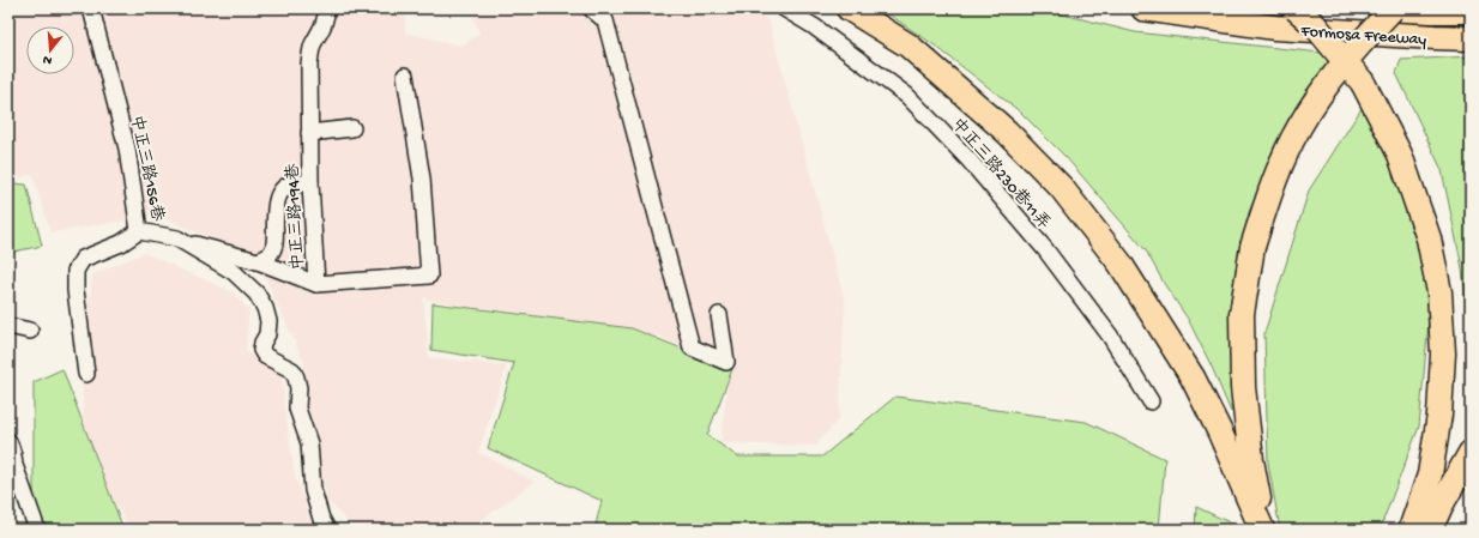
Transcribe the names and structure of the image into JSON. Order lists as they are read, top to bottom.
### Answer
{
  "streets": {
    "highway": ["Formosa Freeway"],
    "street": ["中正三路156巷", "中正三路230巷11弄", "中正三路194巷"]
  },
  "north": "bottom"
}
